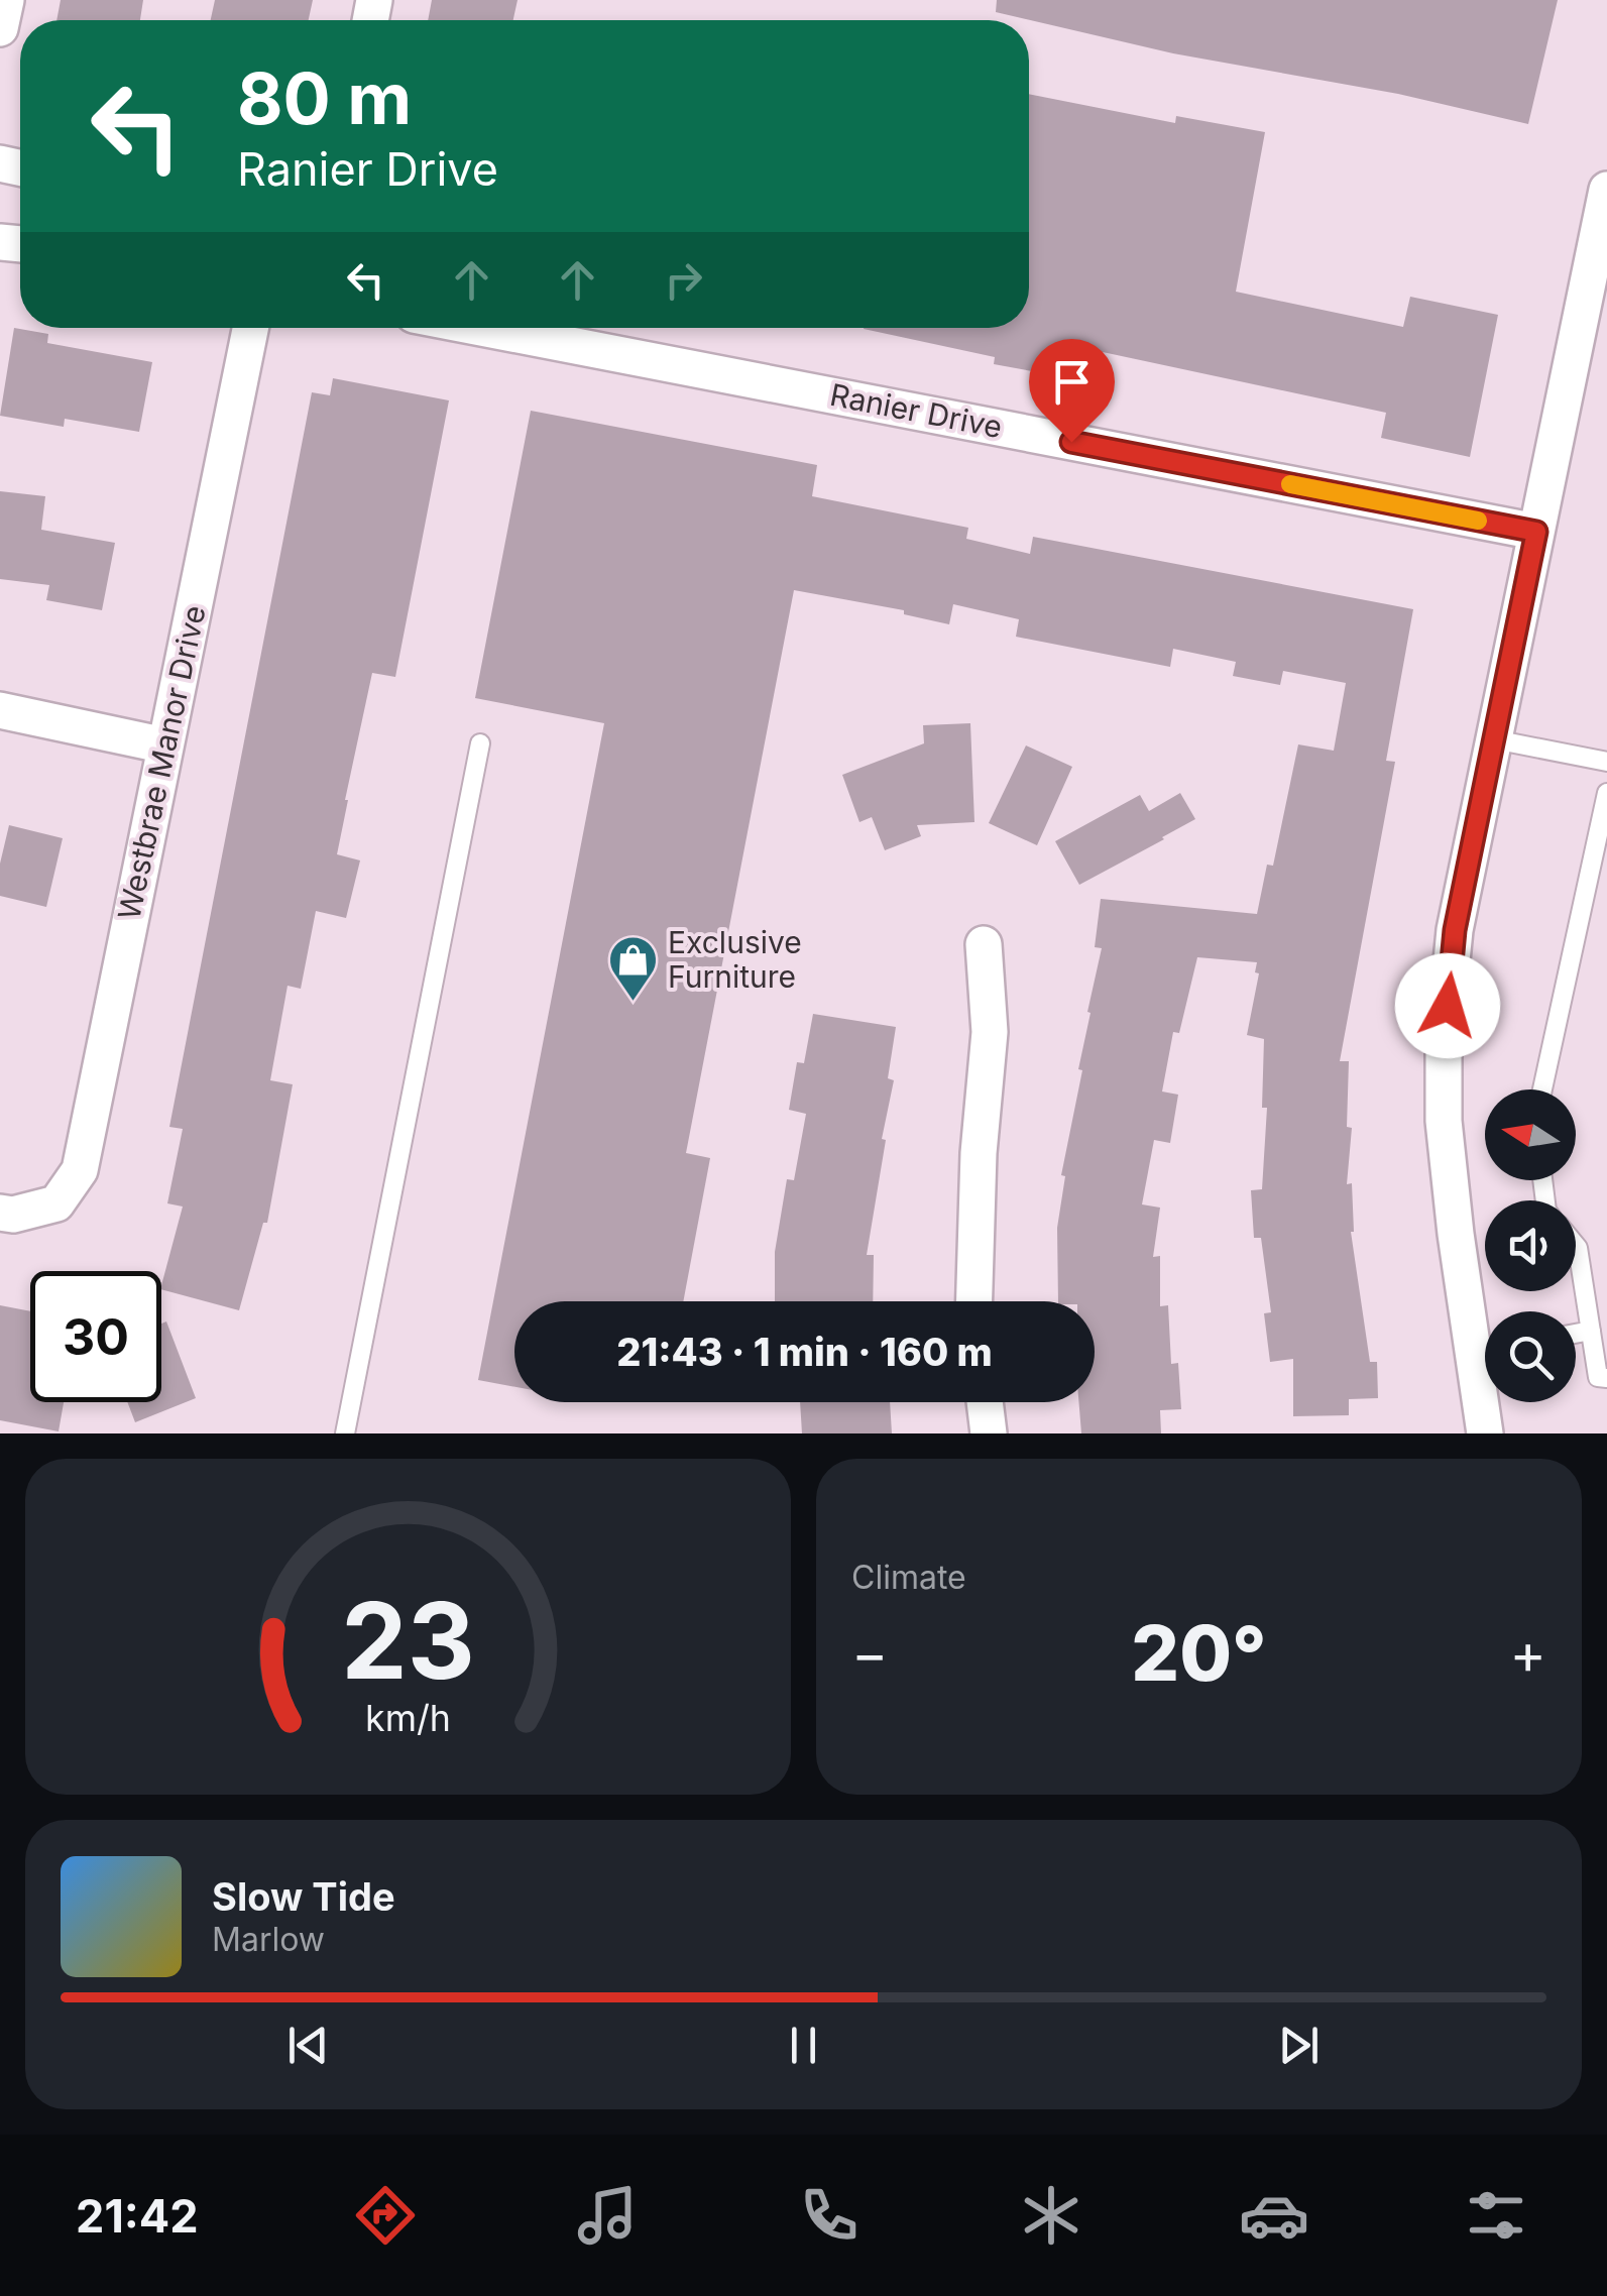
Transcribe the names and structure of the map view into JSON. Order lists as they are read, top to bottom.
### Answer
{
  "streets": {
    "street": ["Ranier Drive", "Westbrae Manor Drive"]
  },
  "places": {
    "shop": ["Exclusive Furniture"]
  },
  "north": "left",
  "page": {
    "turn": ["80 m", "Ranier Drive"],
    "limit": "30",
    "trip": "21:43 · 1 min · 160 m",
    "tile": "Climate",
    "heat": ["−", "20°", "+"],
    "song": ["Slow Tide", "Marlow"],
    "tabs": "21:42",
    "gauge": ["23", "km/h"]
  }
}
